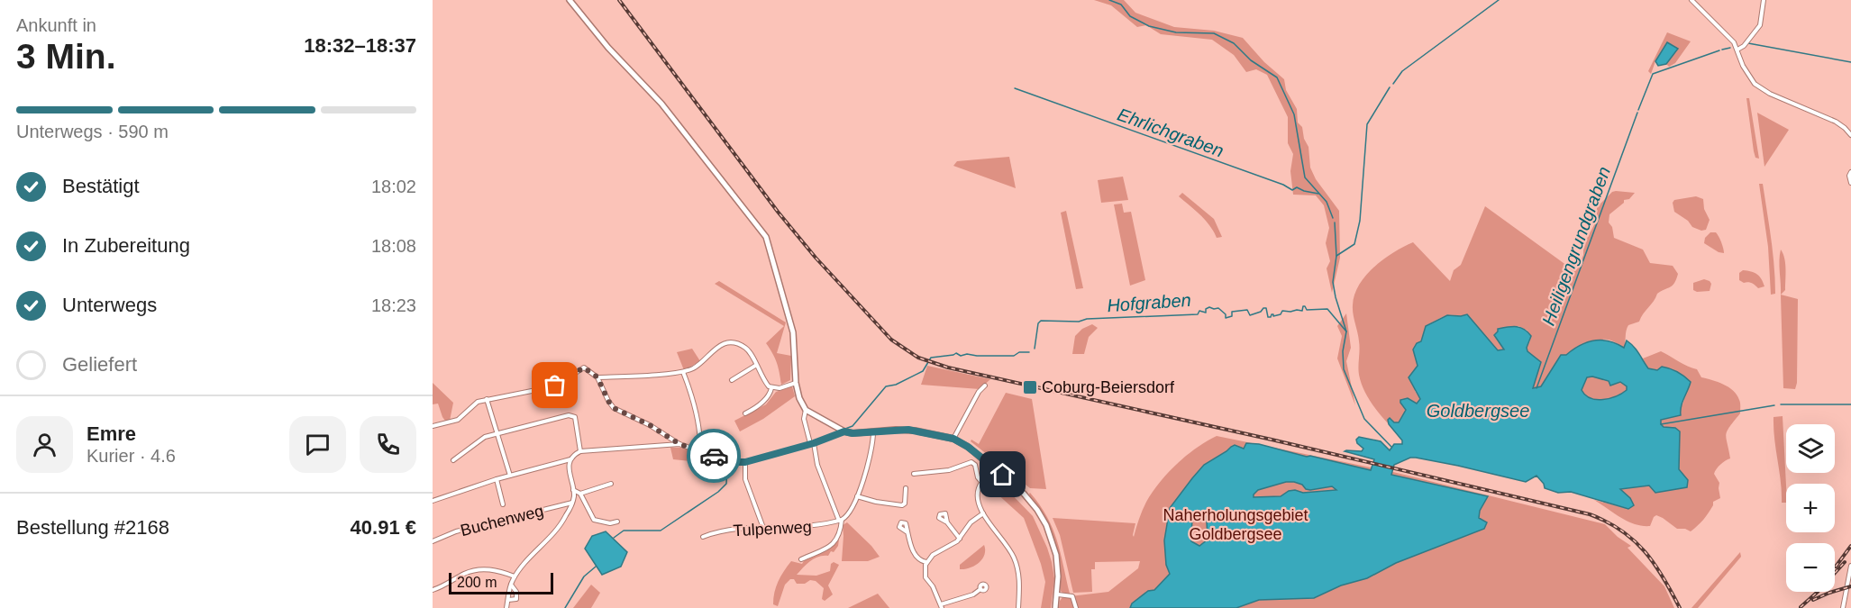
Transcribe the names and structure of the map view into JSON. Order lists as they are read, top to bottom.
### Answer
{
  "streets": {
    "street": ["Buchenweg", "Tulpenweg"]
  },
  "water": [
    "Ehrlichgraben",
    "Heiligengrundgraben",
    "Hofgraben",
    "Goldbergsee"
  ],
  "parks": ["Naherholungsgebiet Goldbergsee"],
  "places": {
    "transit": ["Coburg-Beiersdorf"]
  },
  "scale_bar": "200 m",
  "page": {
    "heading": ["3 Min.", "Ankunft in", "18:32–18:37"],
    "panel": [
      "Emre",
      "Kurier · 4.6",
      "Bestellung #2168",
      "40.91 €"
    ],
    "bar": "Unterwegs · 590 m",
    "list": [
      ["Bestätigt", "18:02"],
      ["In Zubereitung", "18:08"],
      ["Unterwegs", "18:23"],
      "Geliefert"
    ],
    "map_buttons": ["+", "−"],
    "scale": "200 m"
  }
}
